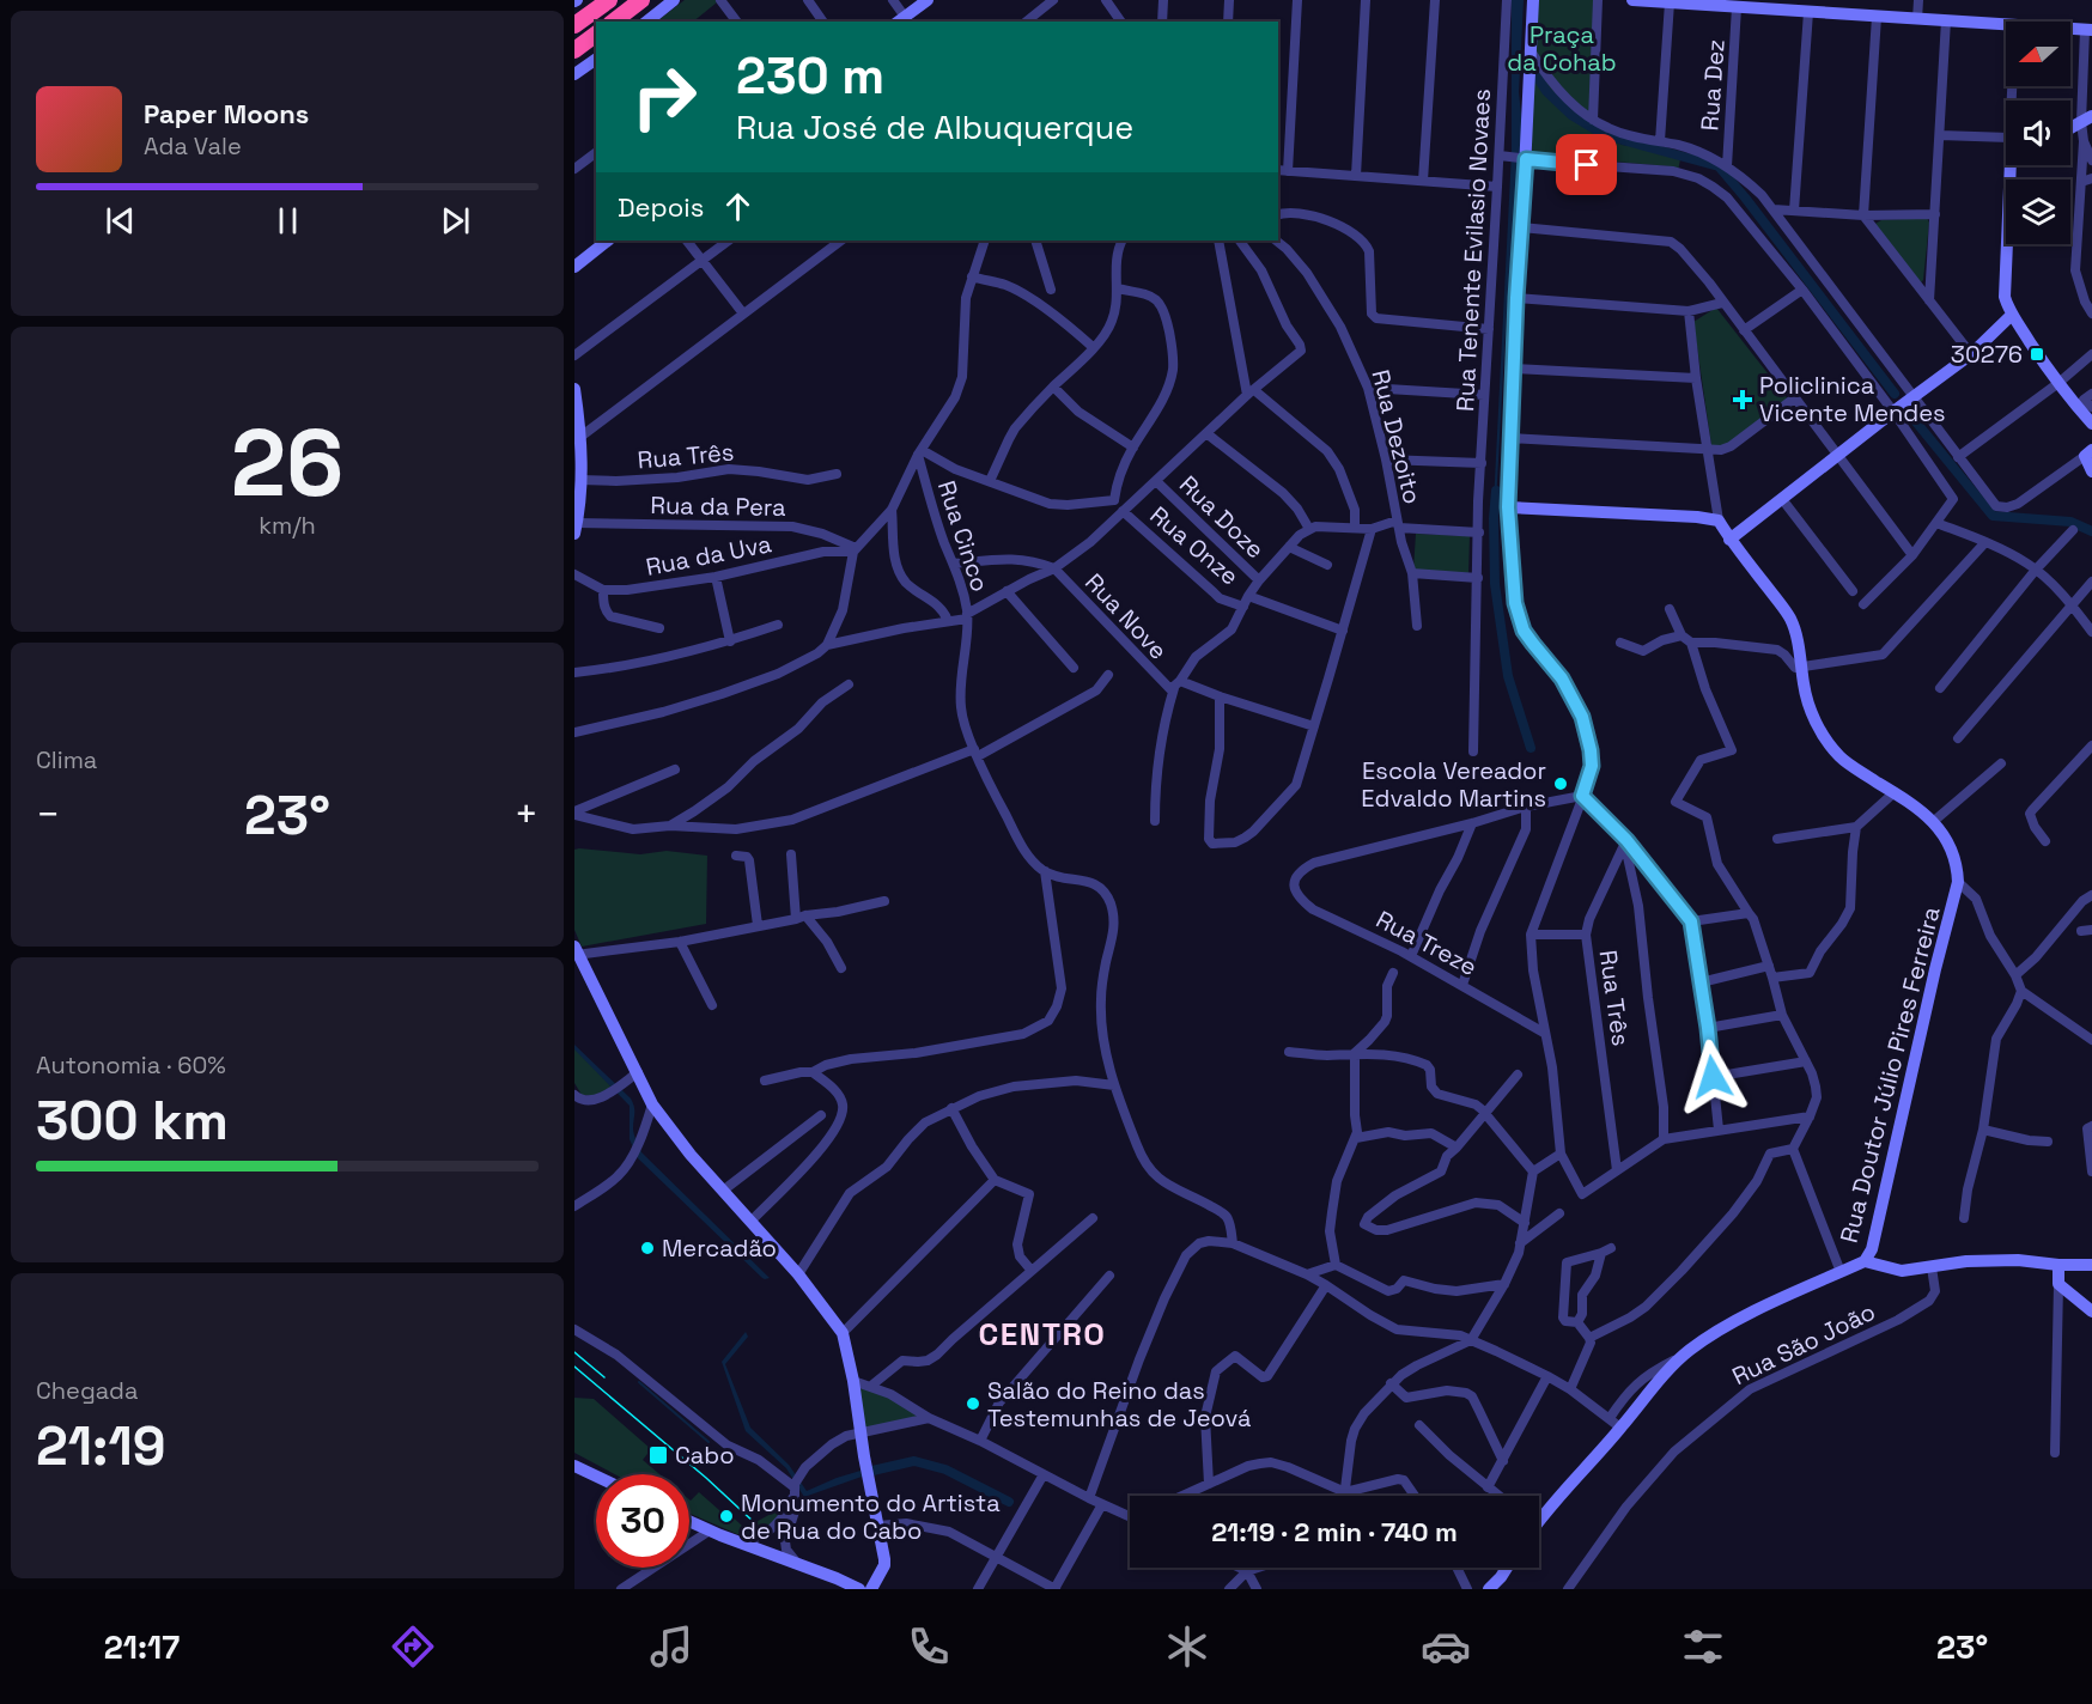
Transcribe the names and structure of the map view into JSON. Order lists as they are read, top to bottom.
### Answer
{
  "streets": {
    "street": [
      "Rua Dez",
      "Rua Tenente Evilasio Novaes",
      "Rua Dezoito",
      "Rua Três",
      "Rua da Pera",
      "Rua Doze",
      "Rua Cinco",
      "Rua Onze",
      "Rua da Uva",
      "Rua Nove",
      "Rua Treze",
      "Rua Doutor Júlio Pires Ferreira",
      "Rua São João"
    ]
  },
  "crossings": [
    ["Rua da Pera", "Rua da Uva"]
  ],
  "districts": ["CENTRO"],
  "parks": ["Praça da Cohab"],
  "places": {
    "transit": ["30276", "Cabo"],
    "health": ["Policlinica Vicente Mendes"],
    "other": [
      "Escola Vereador Edvaldo Martins",
      "Mercadão",
      "Salão do Reino das Testemunhas de Jeová",
      "Monumento do Artista de Rua do Cabo"
    ]
  },
  "north": "left",
  "page": {
    "turn": ["230 m", "Rua José de Albuquerque"],
    "song": ["Paper Moons", "Ada Vale"],
    "then": "Depois",
    "tile": [
      ["26", "km/h"],
      "Clima",
      ["Autonomia · 60%", "300 km"],
      ["Chegada", "21:19"]
    ],
    "heat": ["−", "23°", "+"],
    "limit": "30",
    "trip": "21:19 · 2 min · 740 m",
    "tabs": ["21:17", "23°"]
  }
}
